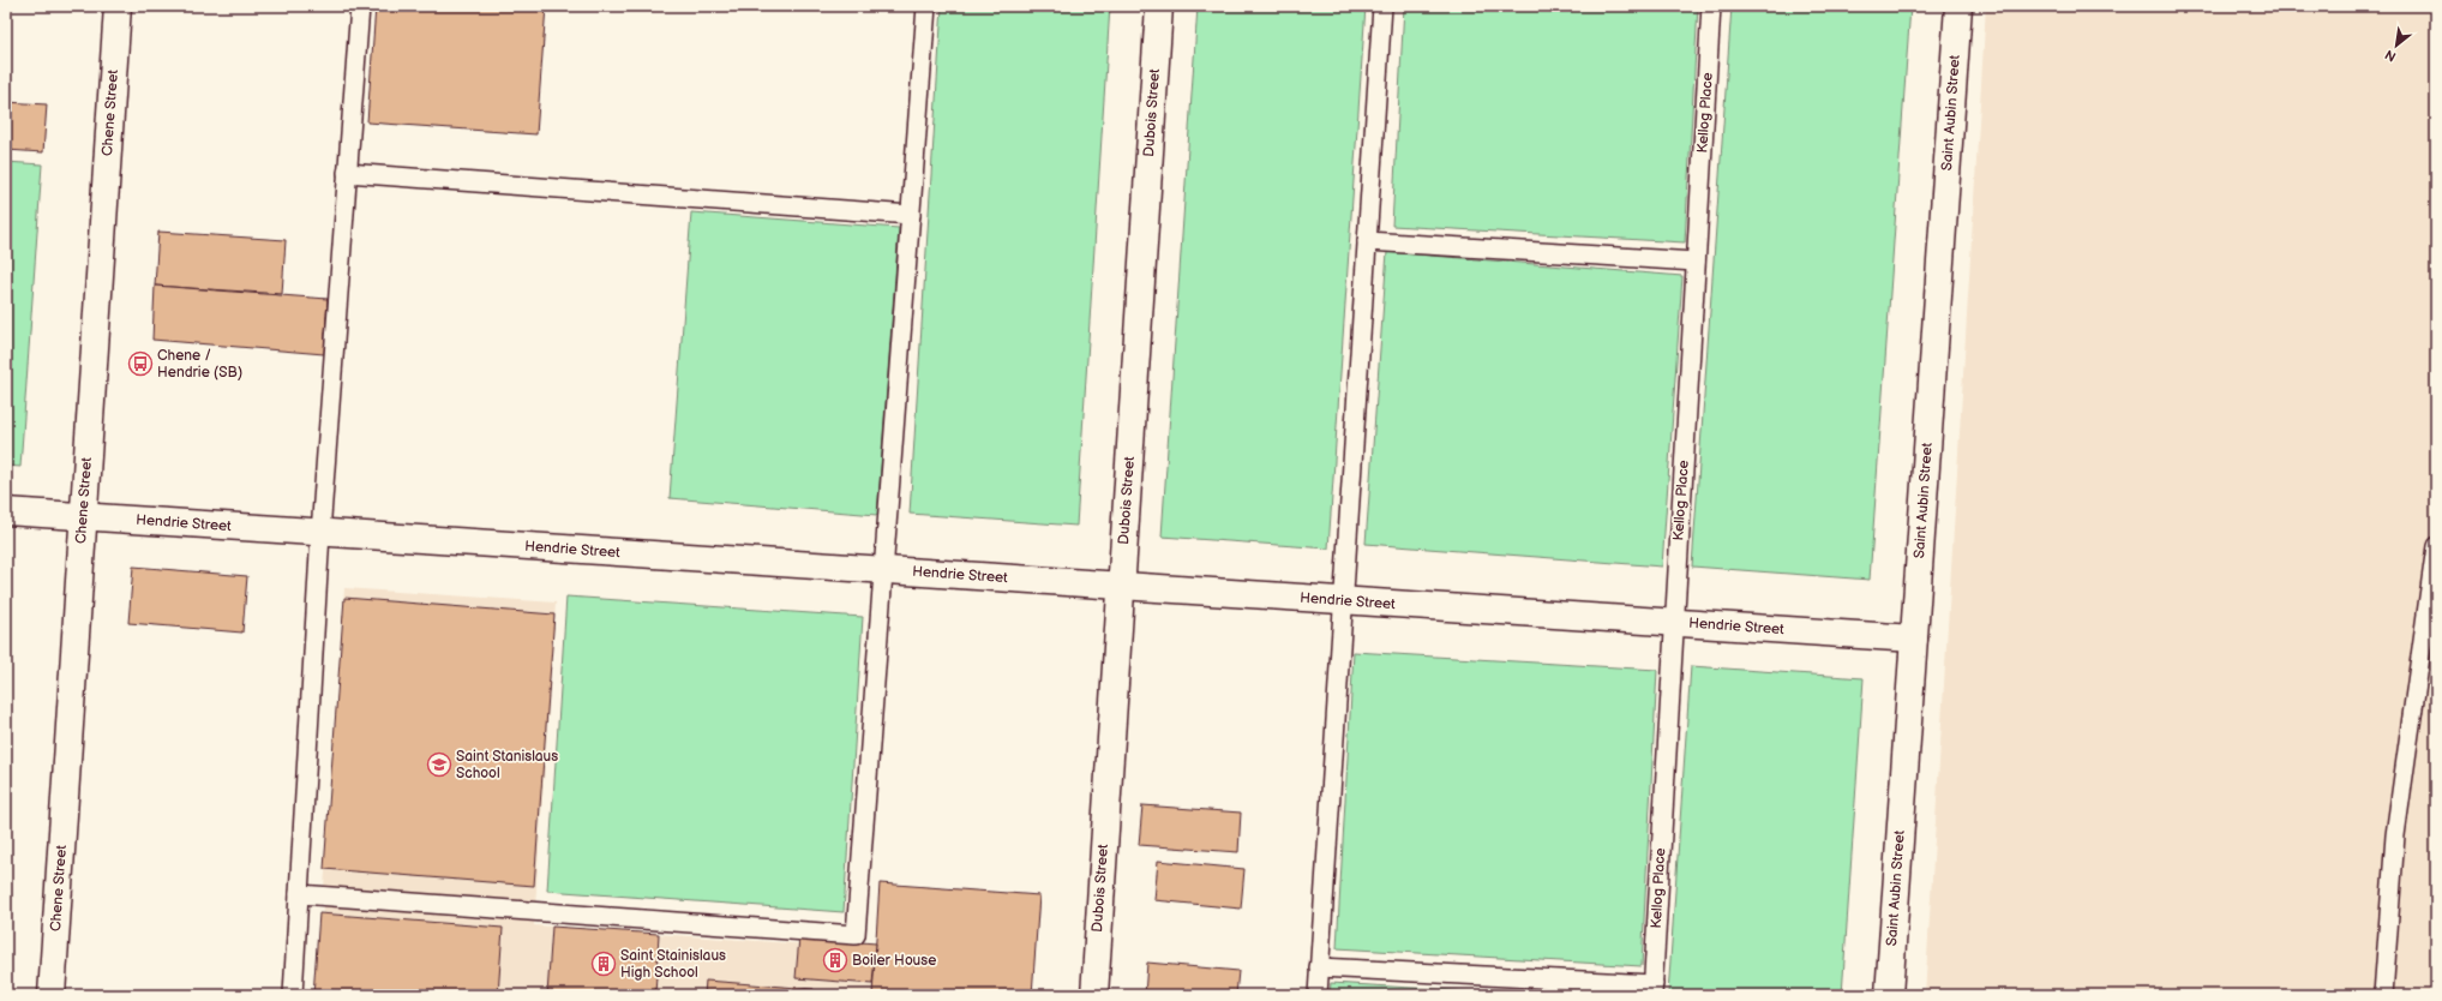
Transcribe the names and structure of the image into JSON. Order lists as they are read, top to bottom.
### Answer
{
  "streets": {
    "street": [
      "Chene Street",
      "Dubois Street",
      "Saint Aubin Street",
      "Hendrie Street"
    ],
    "lane": ["Kellog Place"]
  },
  "crossings": [
    ["Chene Street", "Hendrie Street"],
    ["Dubois Street", "Hendrie Street"],
    ["Kellog Place", "Hendrie Street"],
    ["Saint Aubin Street", "Hendrie Street"]
  ],
  "places": {
    "bus stop": ["Chene / Hendrie (SB)"],
    "school or university": ["Saint Stanislaus School"],
    "building": ["Boiler House", "Saint Stainislaus High School"]
  },
  "north": "bottom left"
}
